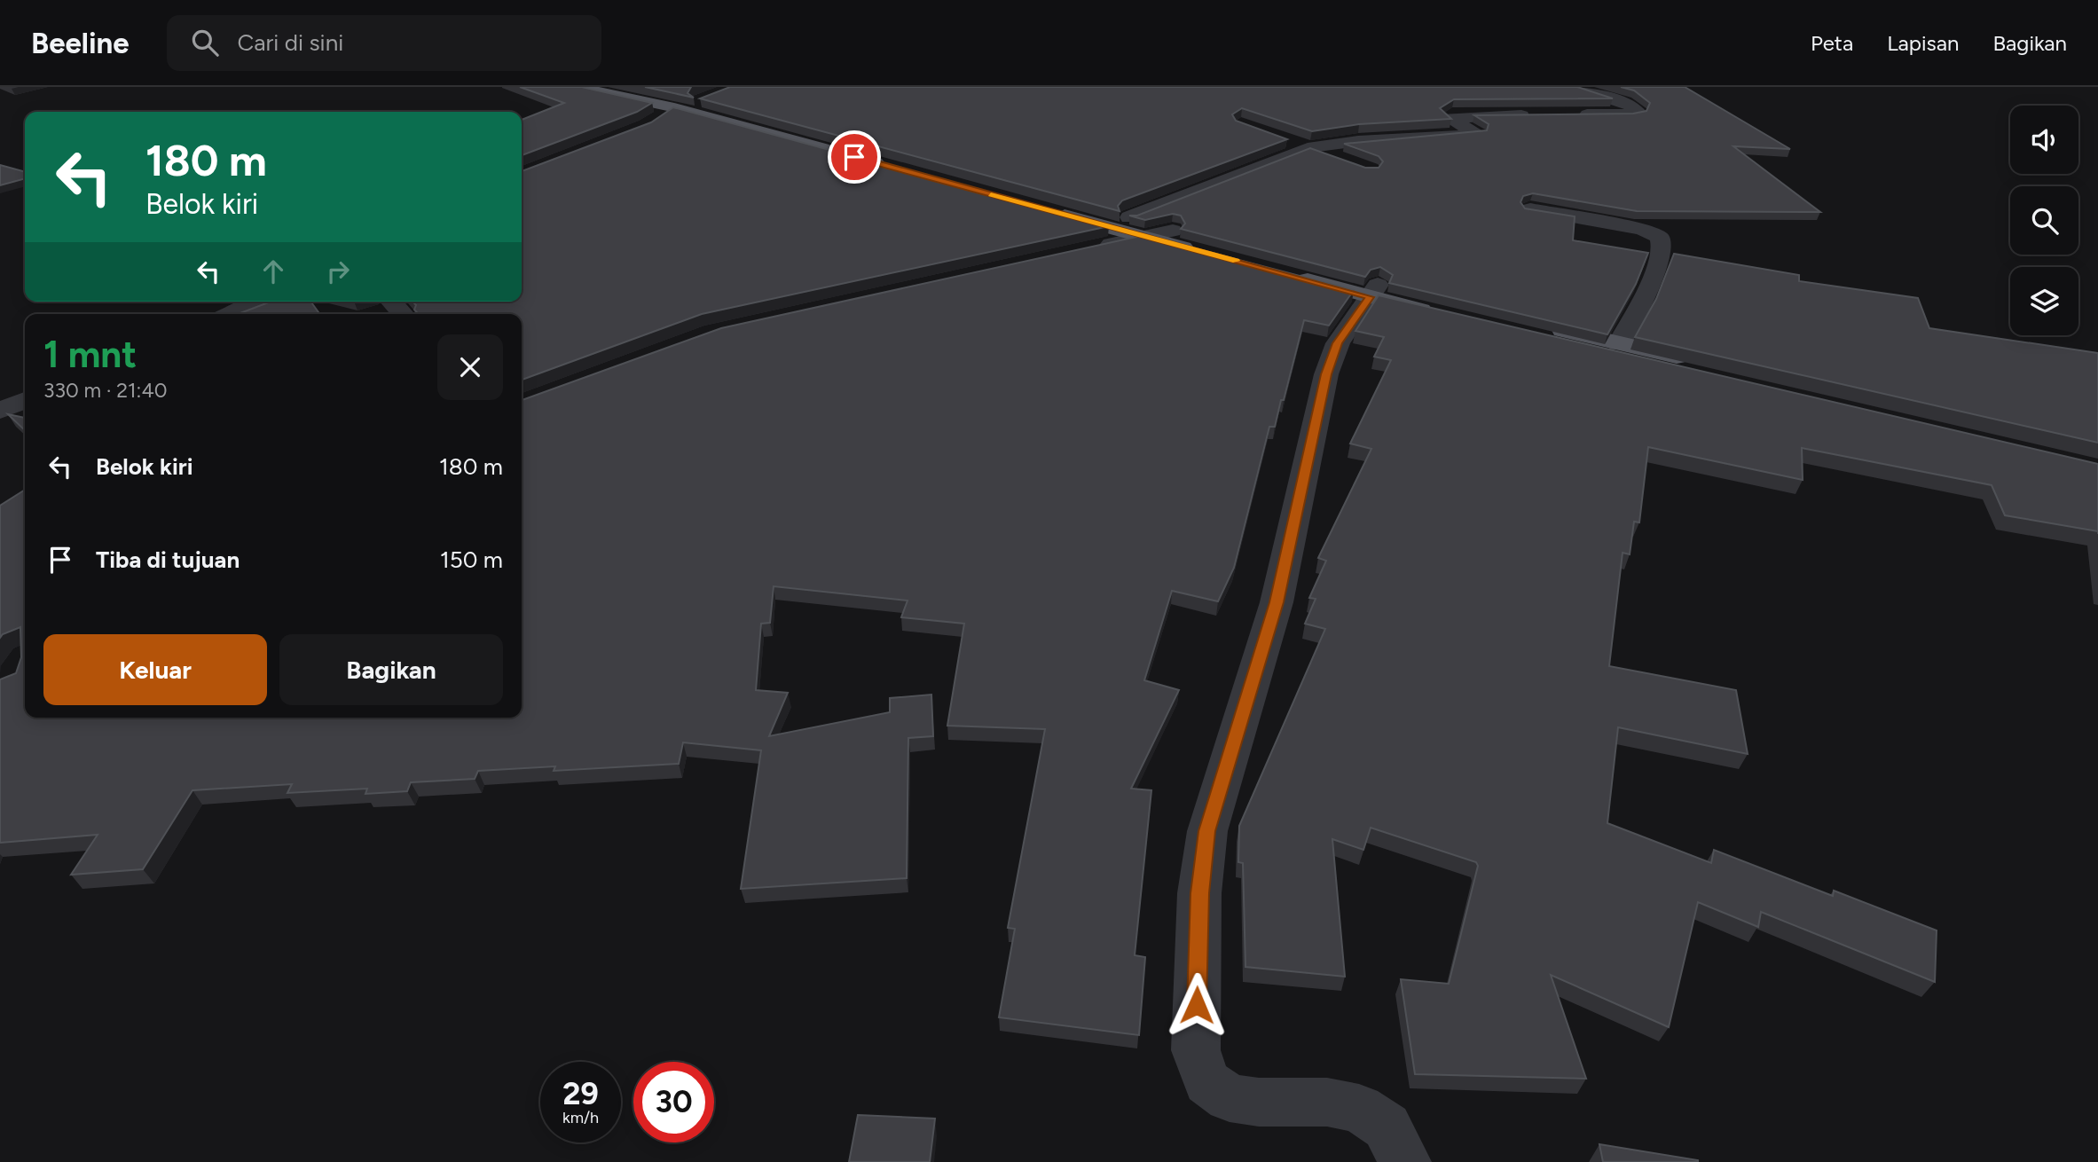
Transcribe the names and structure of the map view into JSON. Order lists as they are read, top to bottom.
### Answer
{
  "page": {
    "header": "Beeline",
    "search": "Cari di sini",
    "nav": ["Peta", "Lapisan", "Bagikan"],
    "turn": ["180 m", "Belok kiri"],
    "heading": ["1 mnt", "330 m · 21:40"],
    "list": [
      {
        "name": "Belok kiri",
        "value": "180 m"
      },
      {
        "name": "Tiba di tujuan",
        "value": "150 m"
      }
    ],
    "buttons": ["Keluar", "Bagikan"],
    "speed": "29 km/h",
    "limit": "30"
  }
}
